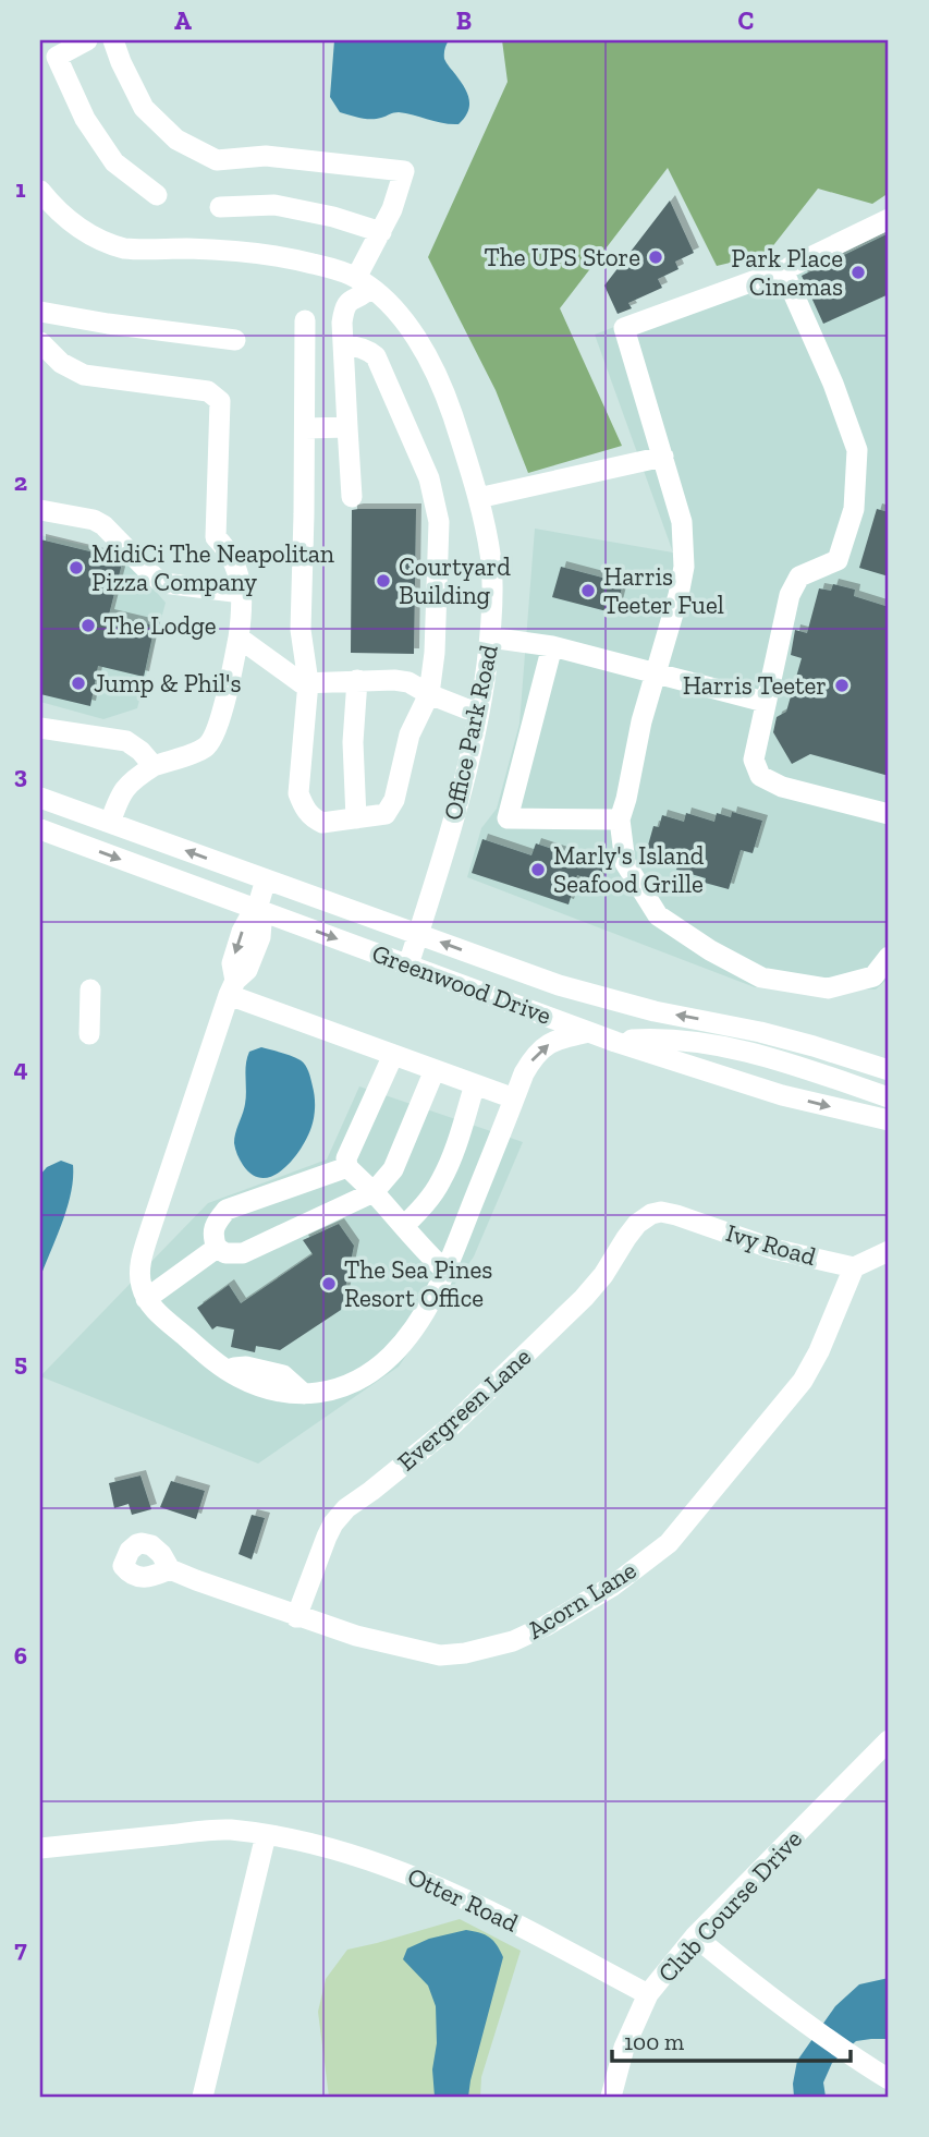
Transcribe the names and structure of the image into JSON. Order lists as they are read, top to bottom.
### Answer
{
  "streets": {
    "street": [
      "Office Park Road",
      "Greenwood Drive",
      "Ivy Road",
      "Evergreen Lane",
      "Acorn Lane",
      "Otter Road",
      "Club Course Drive"
    ]
  },
  "crossings": [
    ["Office Park Road", "Greenwood Drive"],
    ["Ivy Road", "Evergreen Lane"],
    ["Ivy Road", "Acorn Lane"],
    ["Evergreen Lane", "Acorn Lane"],
    ["Otter Road", "Club Course Drive"]
  ],
  "places": [
    "The UPS Store",
    "Park Place Cinemas",
    "MidiCi The Neapolitan Pizza Company",
    "Courtyard Building",
    "Harris Teeter Fuel",
    "The Lodge",
    "Jump & Phil's",
    "Harris Teeter",
    "Marly's Island Seafood Grille",
    "The Sea Pines Resort Office"
  ],
  "scale_bar": "100 m",
  "grid": {
    "columns": ["A", "B", "C"],
    "rows": [
      "1",
      "2",
      "3",
      "4",
      "5",
      "6",
      "7"
    ]
  }
}
